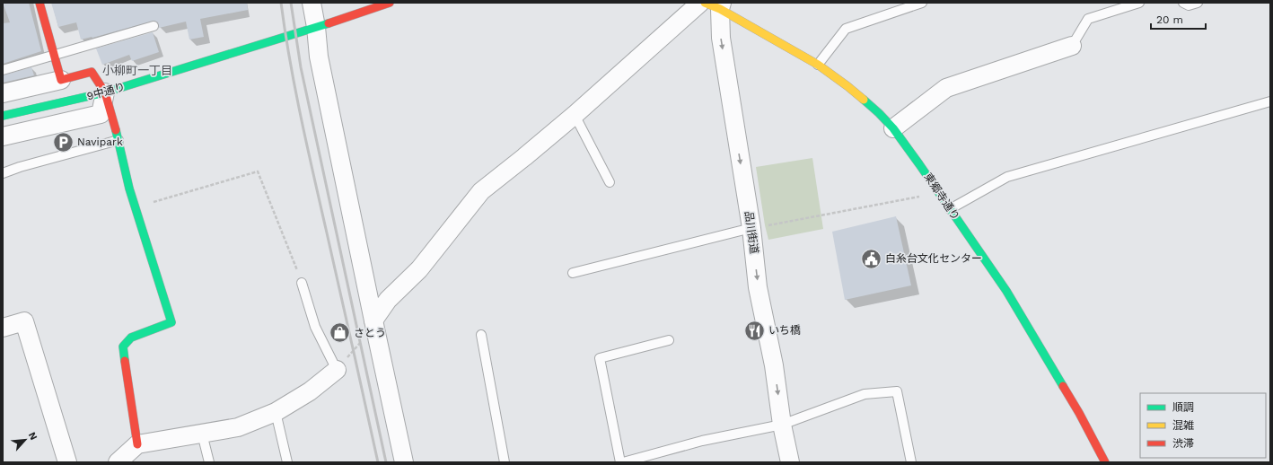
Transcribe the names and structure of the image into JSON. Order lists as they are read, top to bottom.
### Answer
{
  "streets": {
    "street": ["9中通り", "東郷寺通り", "品川街道"]
  },
  "crossings": [
    ["東郷寺通り", "品川街道"]
  ],
  "one_way": ["品川街道"],
  "districts": ["小柳町一丁目"],
  "places": {
    "parking": ["Navipark"],
    "public building": ["白糸台文化センター"],
    "restaurant": ["いち橋"],
    "shop": ["さとう"]
  },
  "legend": ["順調", "混雑", "渋滞"],
  "scale_bar": "20 m",
  "north": "top right"
}
